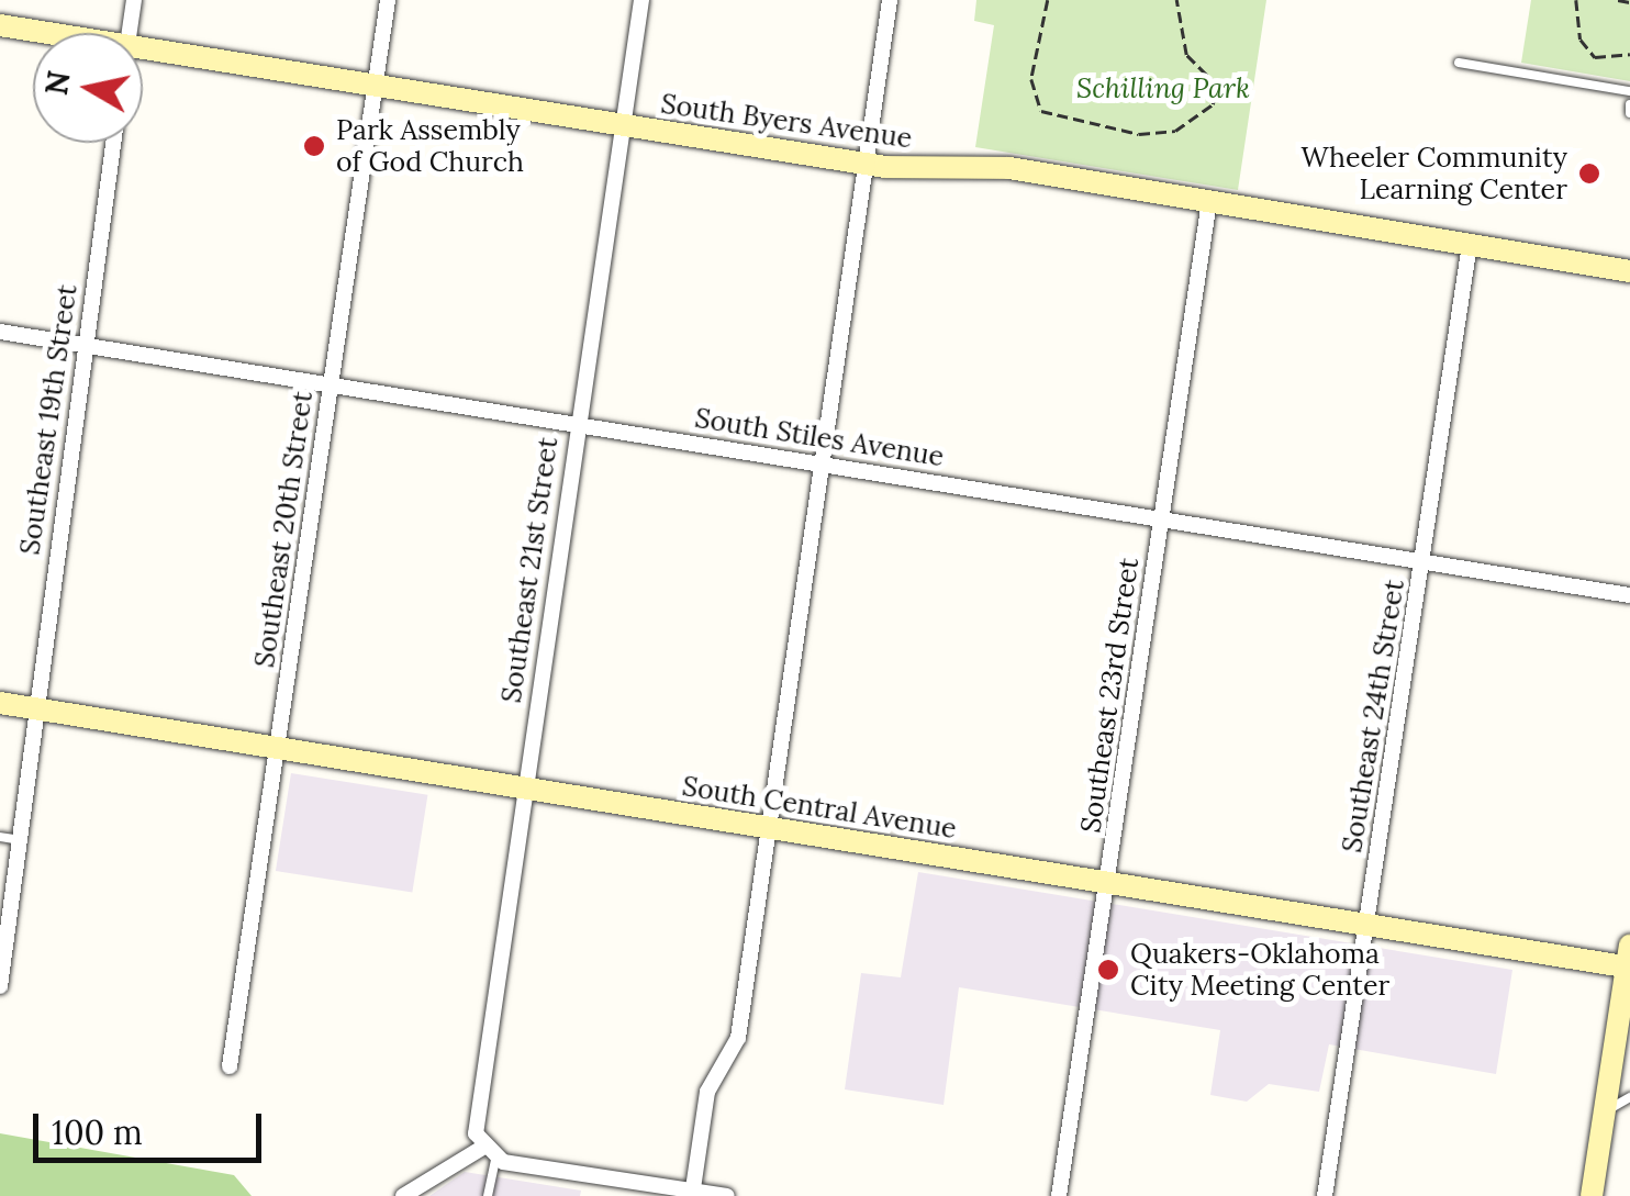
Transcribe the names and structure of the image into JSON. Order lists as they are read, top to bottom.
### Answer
{
  "streets": {
    "main road": ["South Byers Avenue", "South Central Avenue"],
    "street": [
      "Southeast 19th Street",
      "South Stiles Avenue",
      "Southeast 20th Street",
      "Southeast 21st Street",
      "Southeast 23rd Street",
      "Southeast 24th Street"
    ]
  },
  "crossings": [
    ["South Byers Avenue", "Southeast 20th Street"],
    ["South Byers Avenue", "Southeast 21st Street"],
    ["South Byers Avenue", "Southeast 23rd Street"],
    ["South Byers Avenue", "Southeast 24th Street"],
    ["Southeast 19th Street", "South Stiles Avenue"],
    ["Southeast 19th Street", "South Central Avenue"],
    ["South Stiles Avenue", "Southeast 20th Street"],
    ["South Stiles Avenue", "Southeast 21st Street"],
    ["South Stiles Avenue", "Southeast 23rd Street"],
    ["South Stiles Avenue", "Southeast 24th Street"],
    ["Southeast 20th Street", "South Central Avenue"],
    ["Southeast 21st Street", "South Central Avenue"],
    ["Southeast 23rd Street", "South Central Avenue"],
    ["Southeast 24th Street", "South Central Avenue"]
  ],
  "parks": ["Schilling Park"],
  "places": ["Park Assembly of God Church", "Wheeler Community Learning Center", "Quakers-Oklahoma City Meeting Center"],
  "scale_bar": "100 m",
  "north": "left"
}
